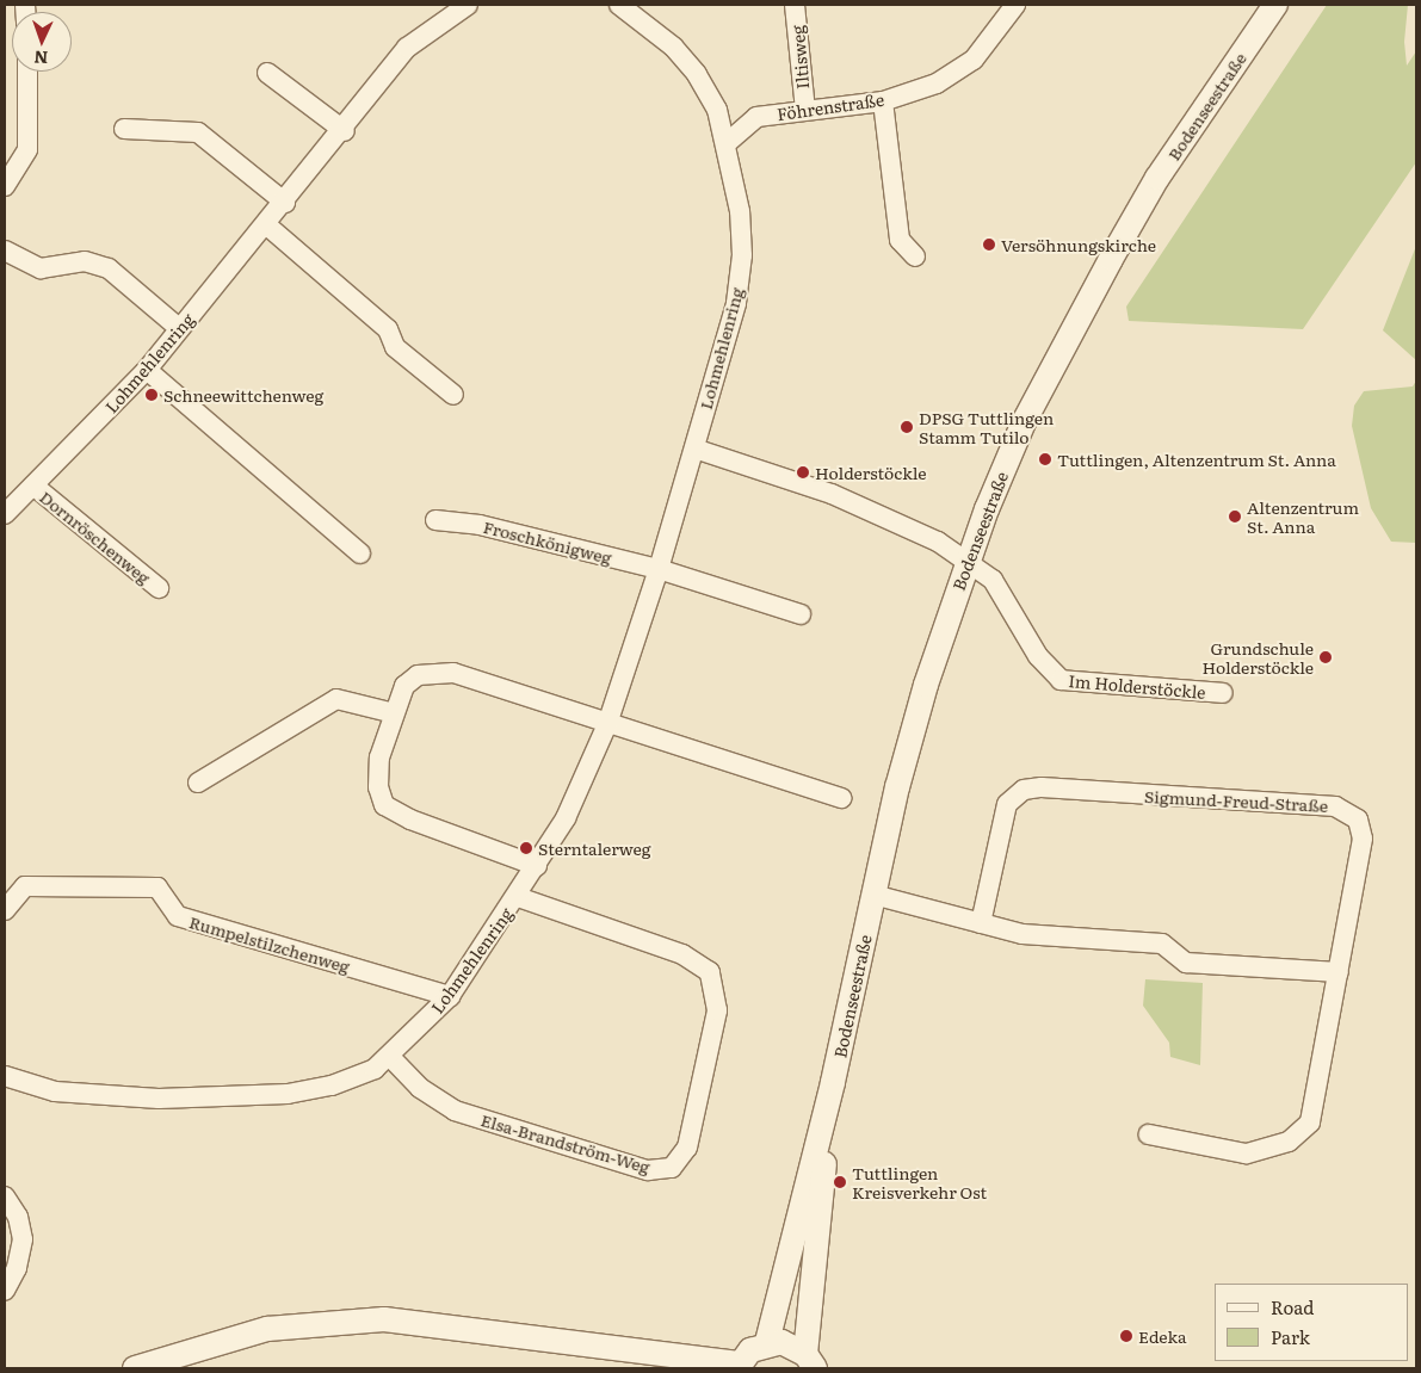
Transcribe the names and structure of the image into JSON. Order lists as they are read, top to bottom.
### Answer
{
  "streets": {
    "street": [
      "Iltisweg",
      "Föhrenstraße",
      "Bodenseestraße",
      "Lohmehlenring",
      "Dornröschenweg",
      "Froschkönigweg",
      "Im Holderstöckle",
      "Sigmund-Freud-Straße",
      "Rumpelstilzchenweg",
      "Elsa-Brandström-Weg"
    ]
  },
  "crossings": [
    ["Iltisweg", "Föhrenstraße"],
    ["Föhrenstraße", "Lohmehlenring"],
    ["Bodenseestraße", "Im Holderstöckle"],
    ["Lohmehlenring", "Dornröschenweg"],
    ["Lohmehlenring", "Froschkönigweg"],
    ["Lohmehlenring", "Rumpelstilzchenweg"],
    ["Lohmehlenring", "Elsa-Brandström-Weg"]
  ],
  "places": [
    "Versöhnungskirche",
    "Schneewittchenweg",
    "DPSG Tuttlingen Stamm Tutilo",
    "Tuttlingen, Altenzentrum St. Anna",
    "Holderstöckle",
    "Altenzentrum St. Anna",
    "Grundschule Holderstöckle",
    "Sterntalerweg",
    "Tuttlingen Kreisverkehr Ost",
    "Edeka"
  ],
  "legend": ["Road", "Park"],
  "north": "bottom"
}
